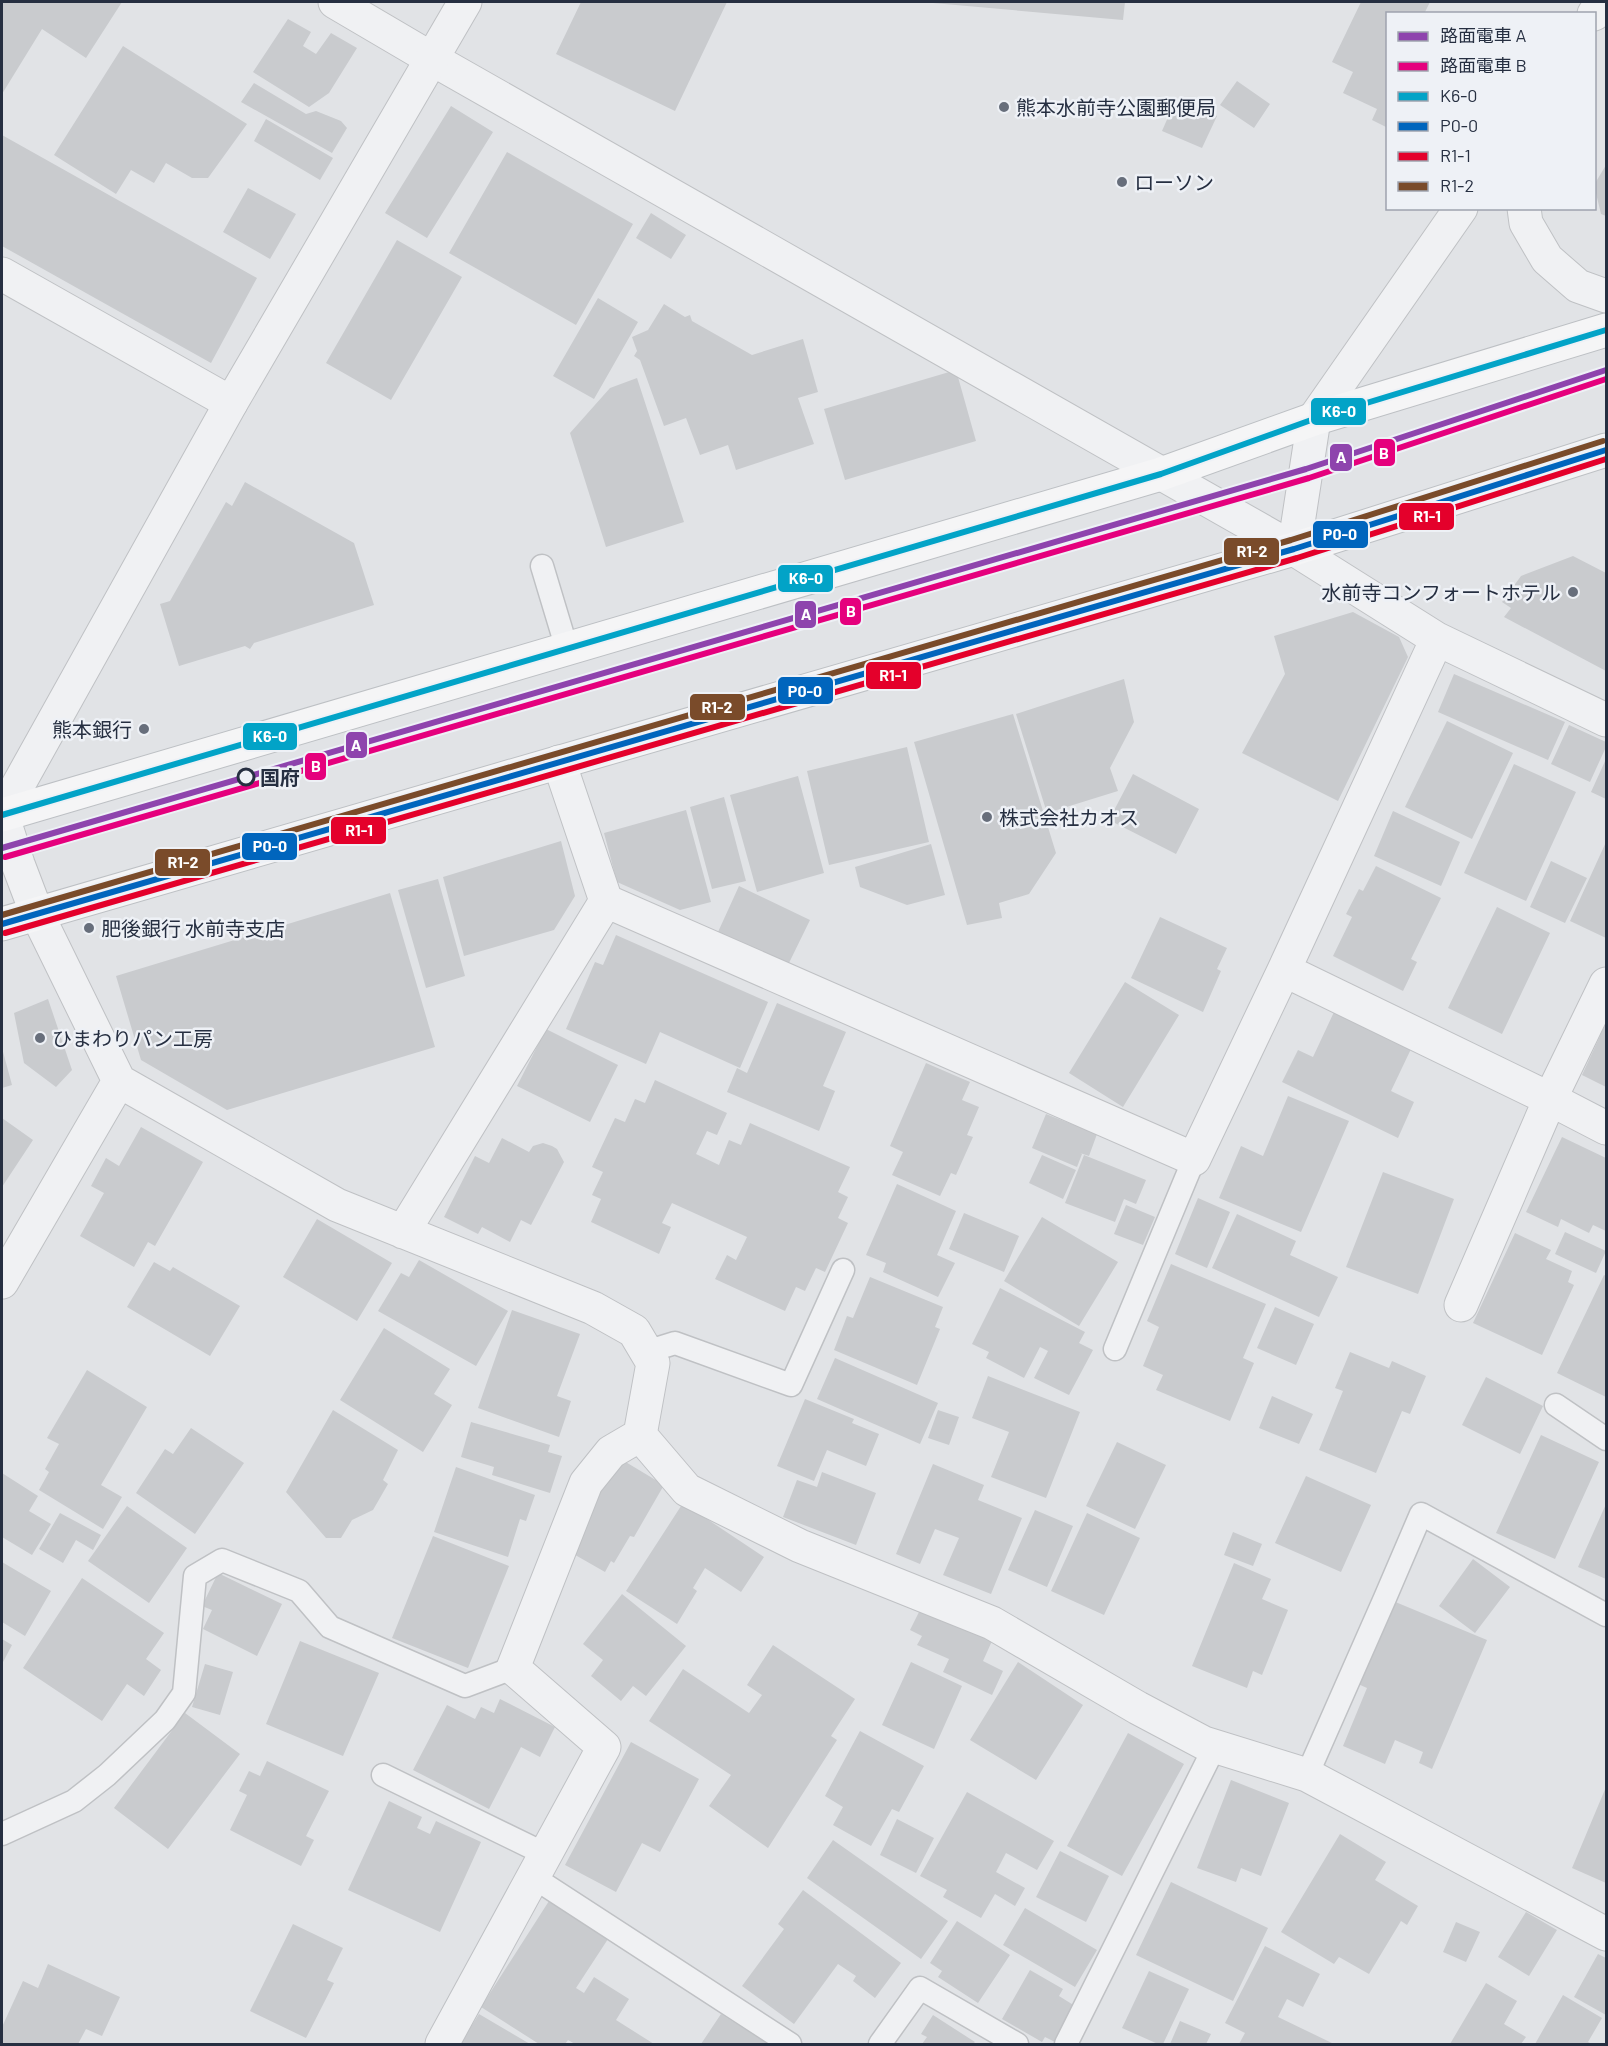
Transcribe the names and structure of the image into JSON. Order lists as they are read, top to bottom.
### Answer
{
  "places": [
    "熊本水前寺公園郵便局",
    "ローソン",
    "水前寺コンフォートホテル",
    "熊本銀行",
    "国府",
    "株式会社カオス",
    "肥後銀行 水前寺支店",
    "ひまわりパン工房"
  ],
  "lines": [
    "transit line K6-0",
    "tram line A",
    "tram line B",
    "transit line R1-2",
    "transit line P0-0",
    "transit line R1-1"
  ],
  "legend": [
    "路面電車 A",
    "路面電車 B",
    "K6-0",
    "P0-0",
    "R1-1",
    "R1-2"
  ]
}
